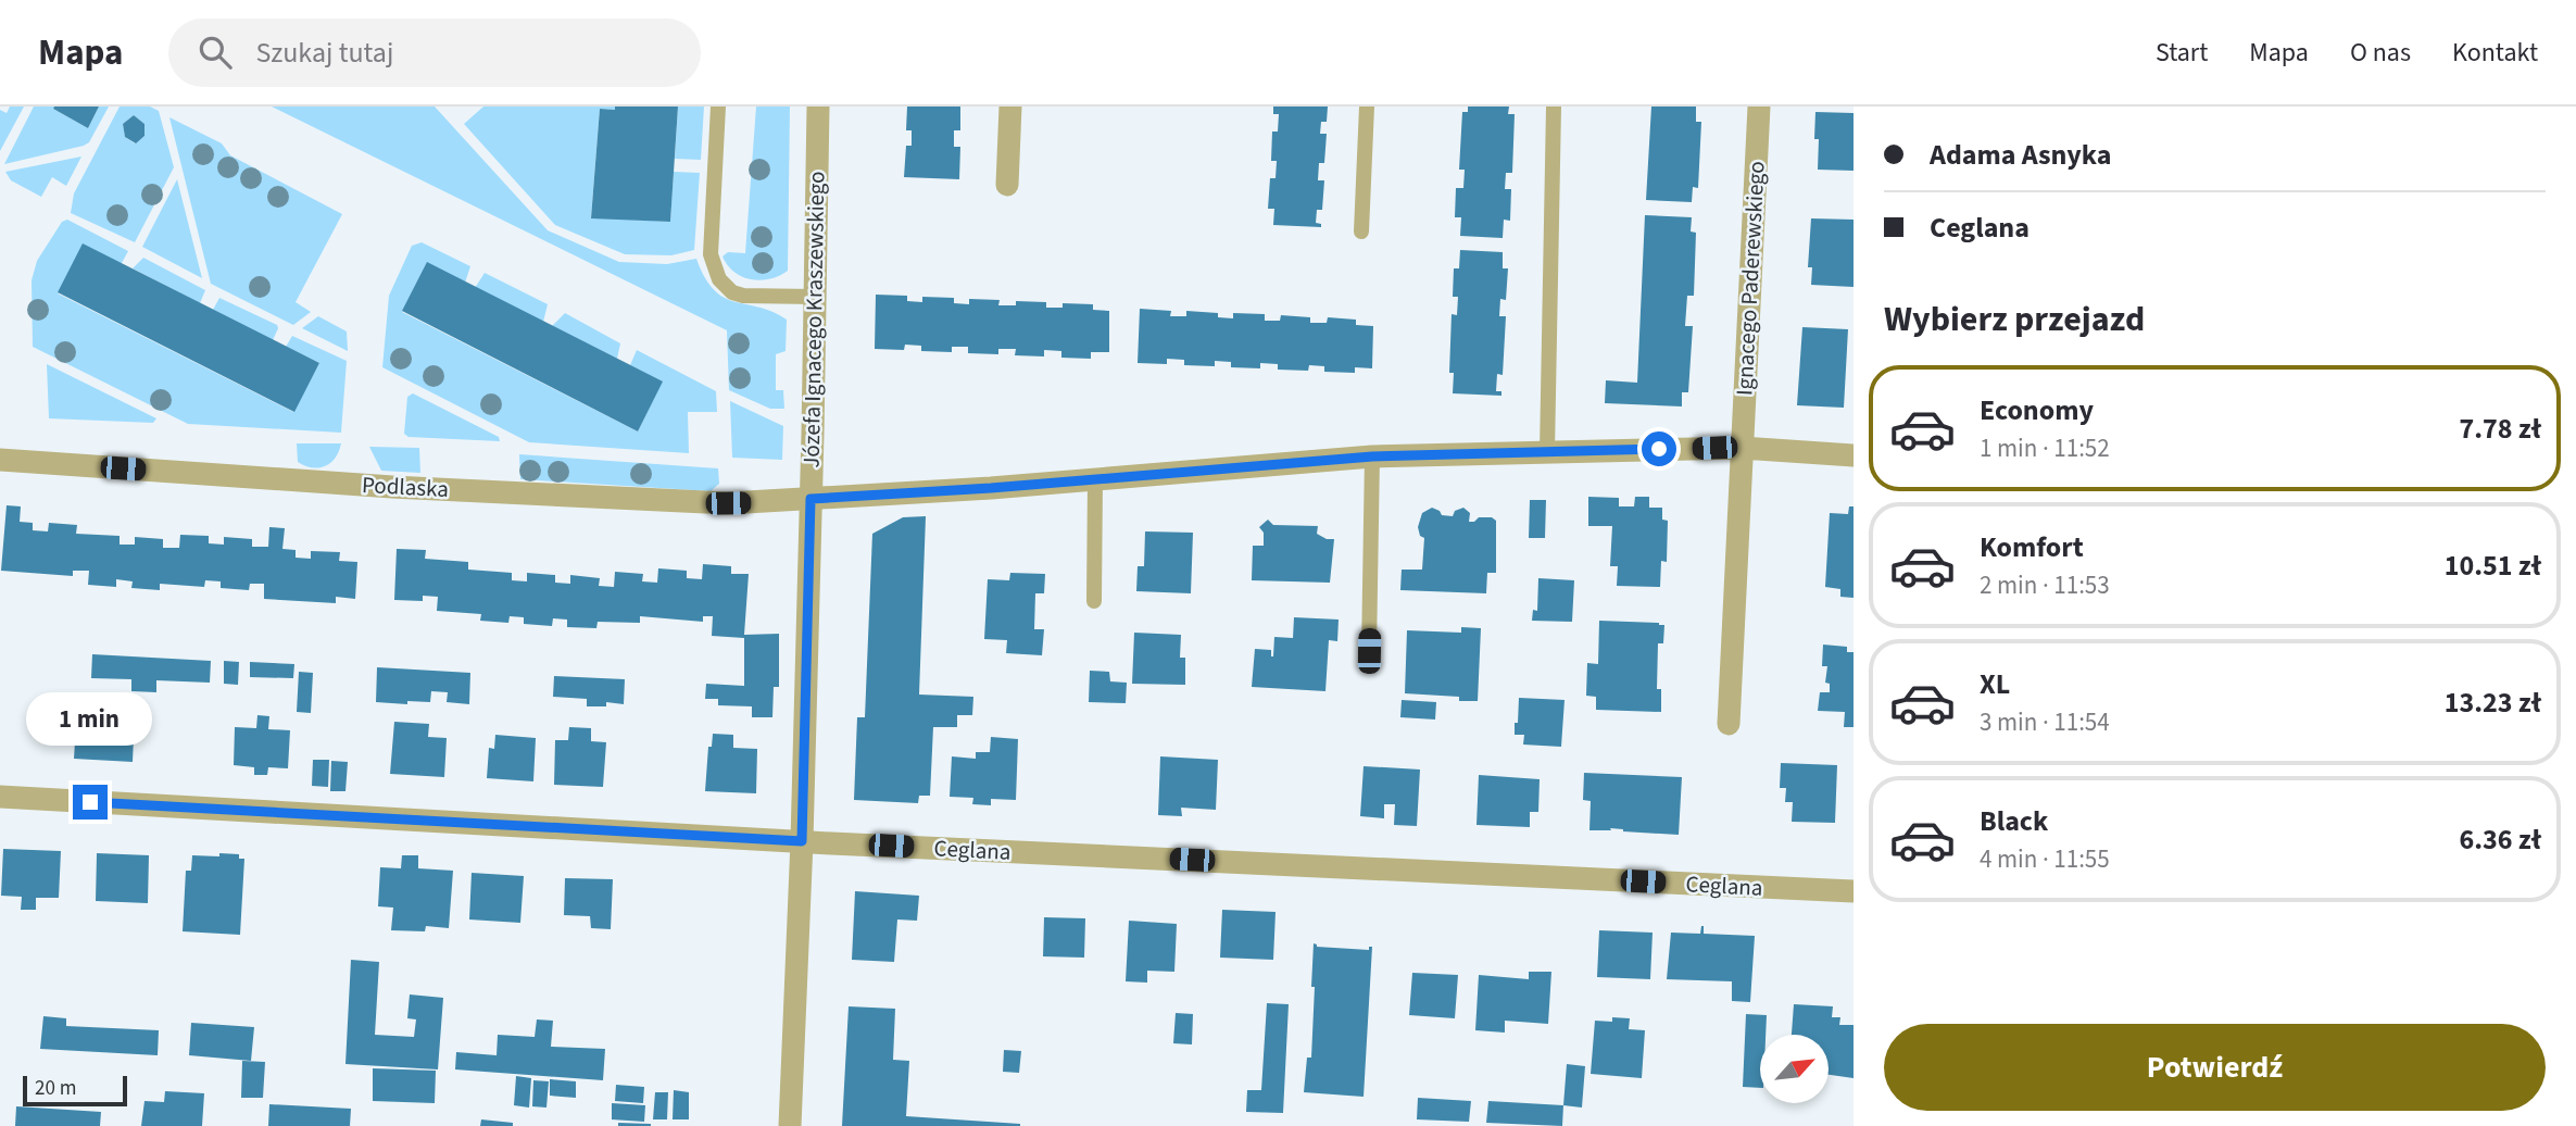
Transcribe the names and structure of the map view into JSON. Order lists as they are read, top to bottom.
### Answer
{
  "streets": {
    "street": [
      "Ignacego Paderewskiego",
      "Józefa Ignacego Kraszewskiego",
      "Podlaska",
      "Ceglana"
    ]
  },
  "crossings": [
    ["Ignacego Paderewskiego", "Podlaska"],
    ["Józefa Ignacego Kraszewskiego", "Podlaska"],
    ["Józefa Ignacego Kraszewskiego", "Ceglana"]
  ],
  "scale_bar": "20 m",
  "north": "top right",
  "page": {
    "header": "Mapa",
    "search": "Szukaj tutaj",
    "nav": [
      "Start",
      "Mapa",
      "O nas",
      "Kontakt"
    ],
    "banner": ["Adama Asnyka", "Ceglana"],
    "heading": "Wybierz przejazd",
    "list": [
      {
        "name": "Economy",
        "note": "1 min · 11:52",
        "value": "7.78 zł"
      },
      {
        "name": "Komfort",
        "note": "2 min · 11:53",
        "value": "10.51 zł"
      },
      {
        "name": "XL",
        "note": "3 min · 11:54",
        "value": "13.23 zł"
      },
      {
        "name": "Black",
        "note": "4 min · 11:55",
        "value": "6.36 zł"
      }
    ],
    "bubble": "1 min",
    "buttons": "Potwierdź",
    "scale": "20 m"
  }
}
